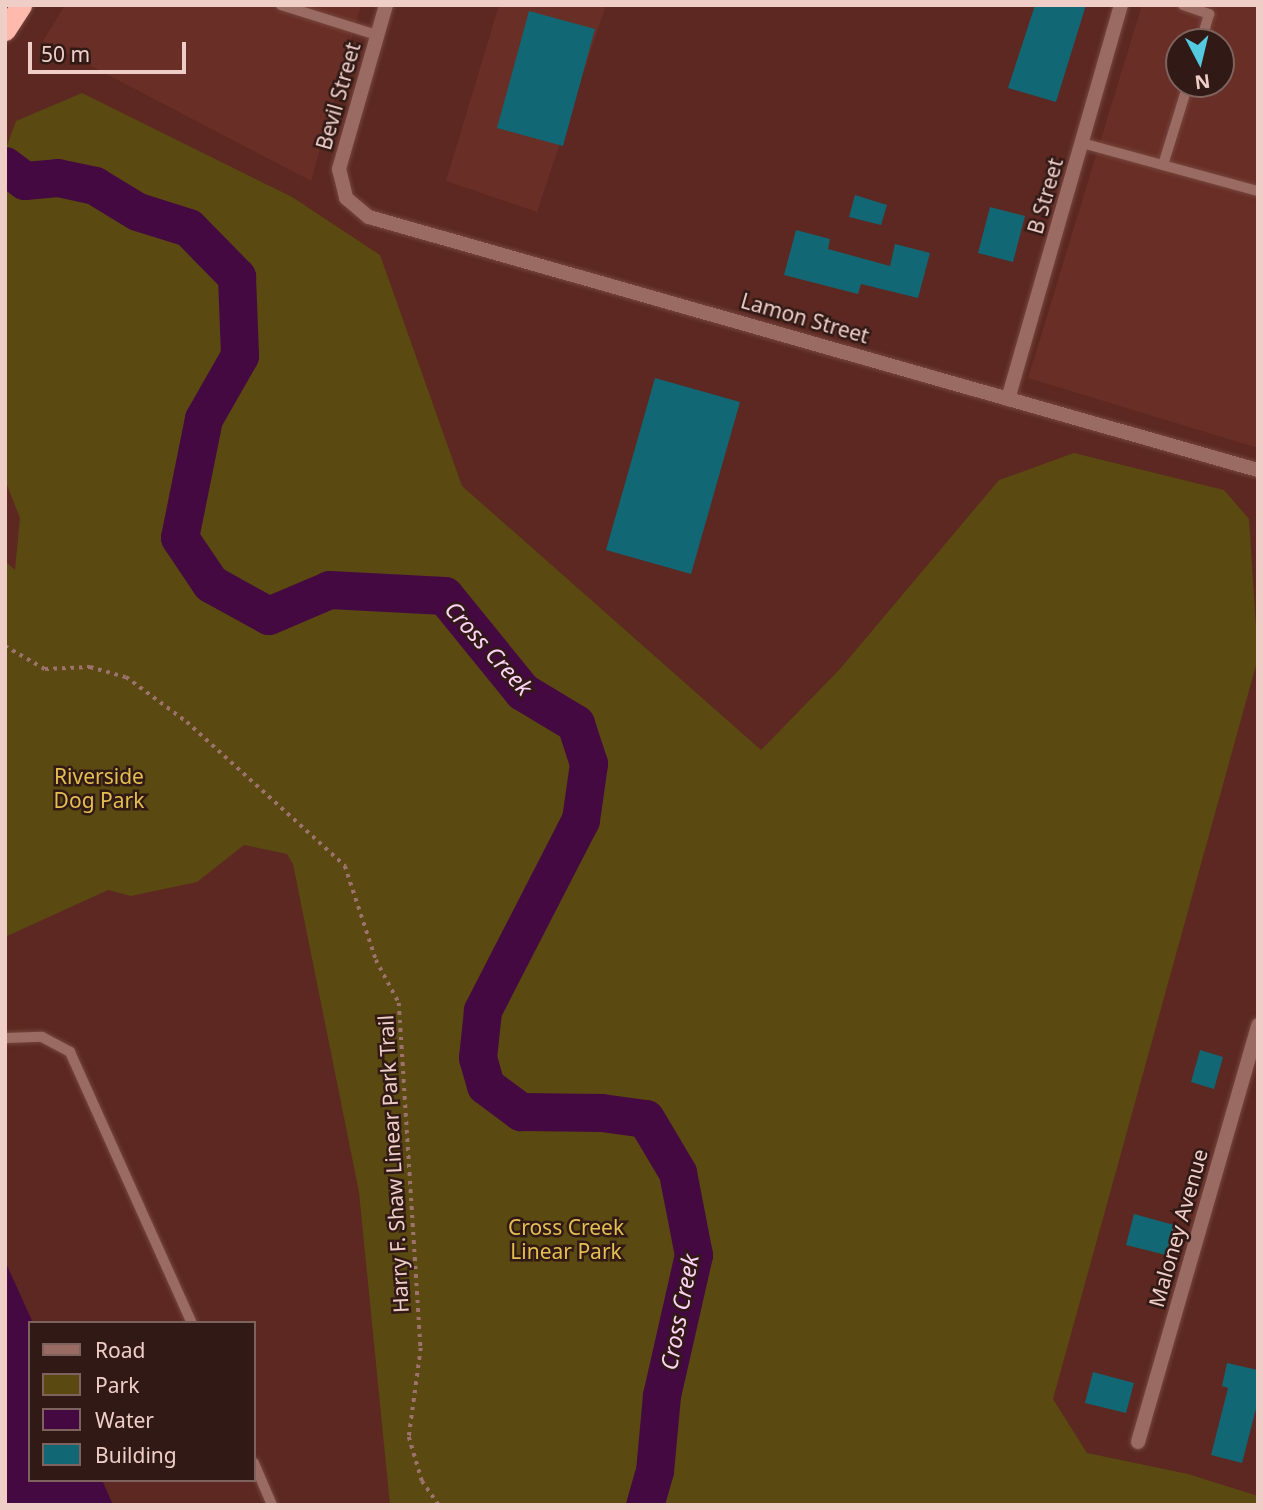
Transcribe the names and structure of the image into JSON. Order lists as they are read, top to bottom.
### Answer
{
  "streets": {
    "street": [
      "Bevil Street",
      "B Street",
      "Lamon Street",
      "Maloney Avenue"
    ],
    "path": ["Harry F. Shaw Linear Park Trail"]
  },
  "crossings": [
    ["Bevil Street", "Lamon Street"],
    ["B Street", "Lamon Street"]
  ],
  "water": ["Cross Creek"],
  "parks": ["Riverside Dog Park", "Cross Creek Linear Park"],
  "legend": [
    "Road",
    "Park",
    "Water",
    "Building"
  ],
  "scale_bar": "50 m",
  "north": "bottom"
}
